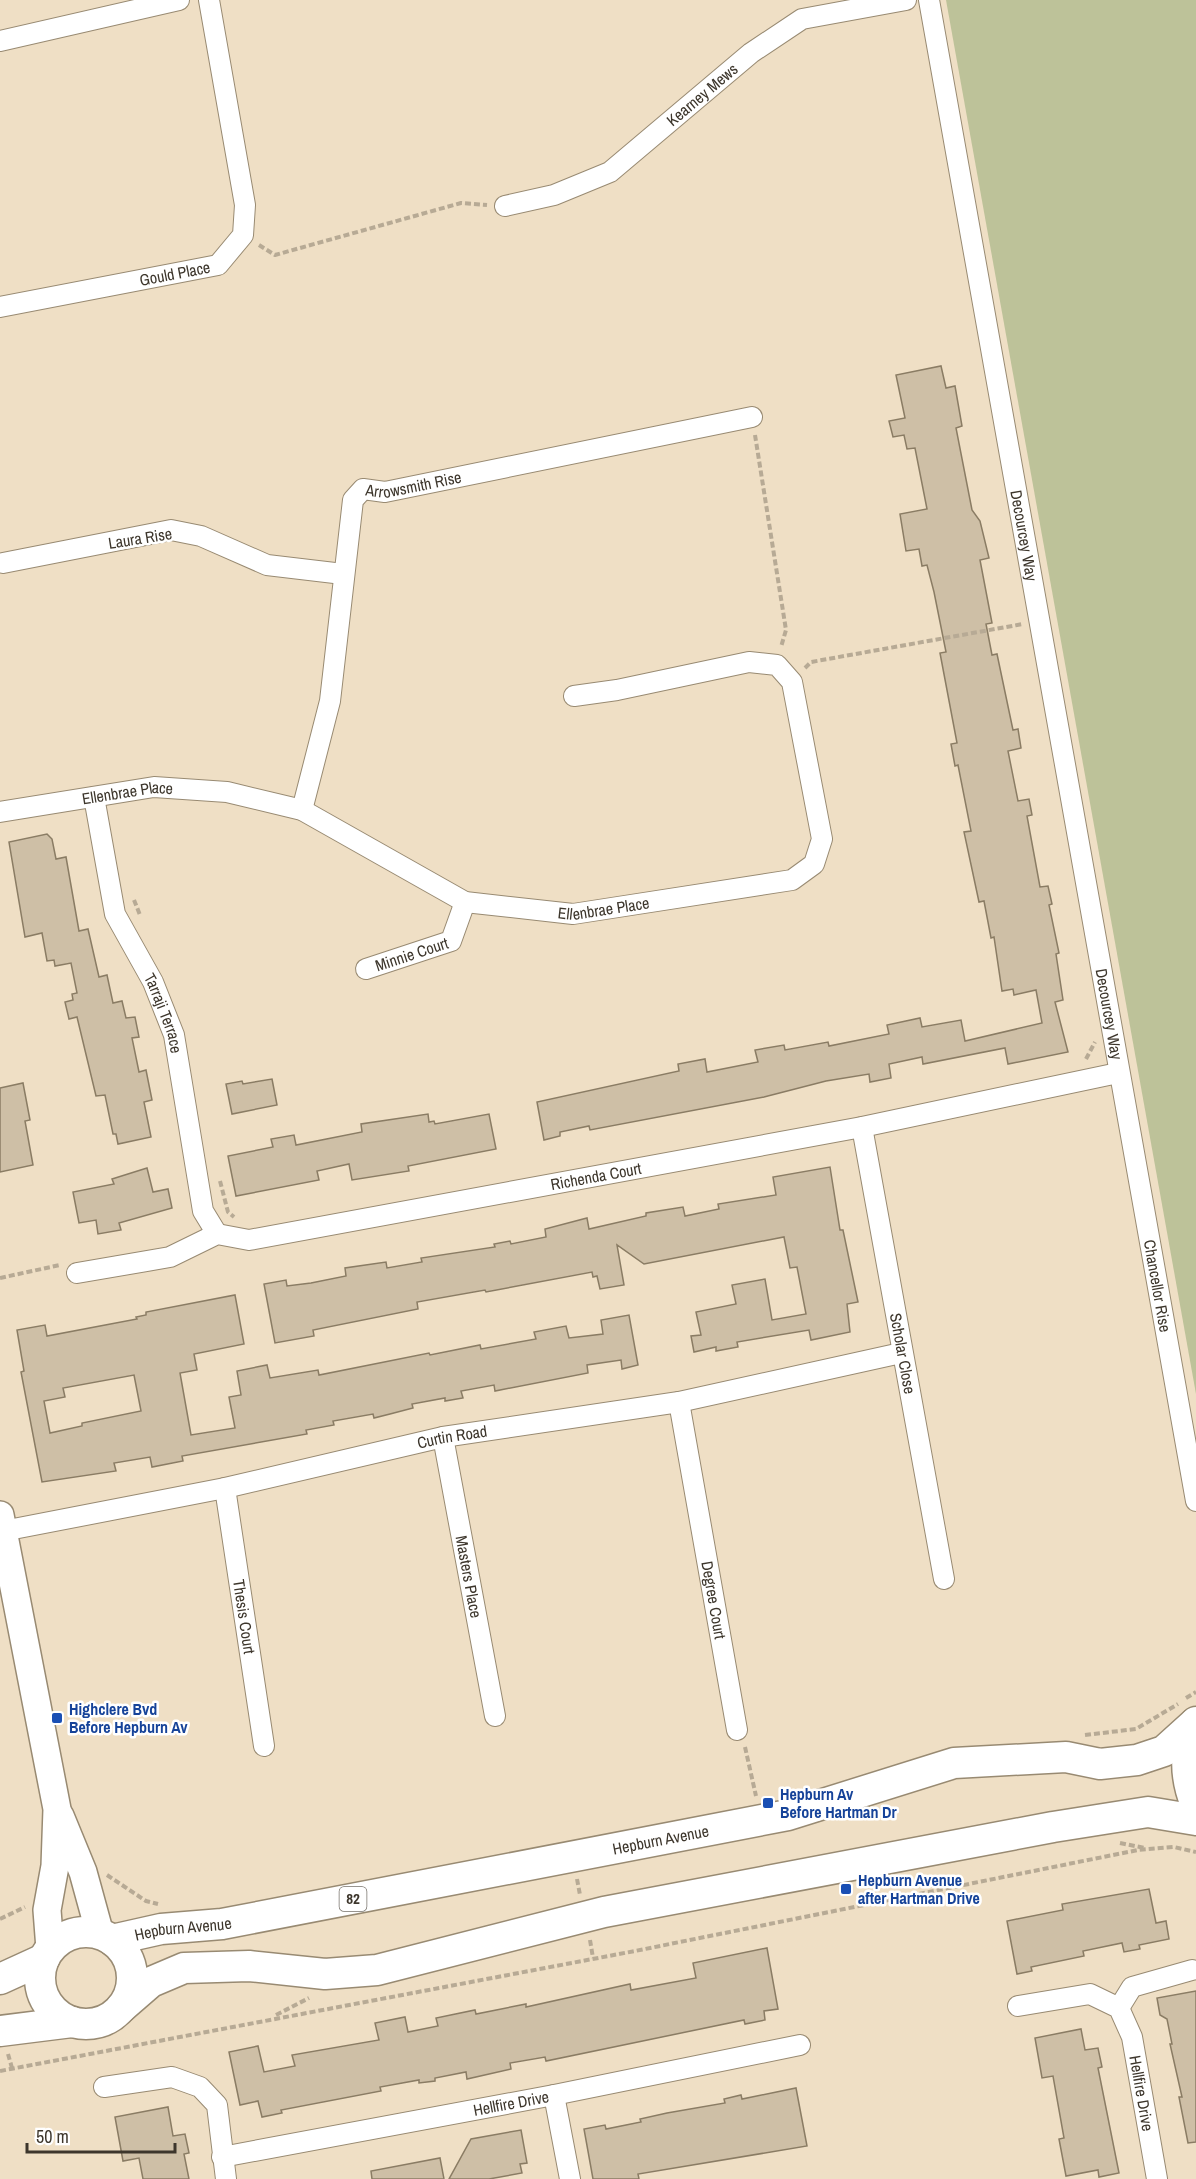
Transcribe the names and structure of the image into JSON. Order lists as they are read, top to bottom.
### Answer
{
  "streets": {
    "main road": ["Hepburn Avenue", "82"],
    "street": [
      "Kearney Mews",
      "Gould Place",
      "Arrowsmith Rise",
      "Decourcey Way",
      "Laura Rise",
      "Ellenbrae Place",
      "Minnie Court",
      "Tarraji Terrace",
      "Richenda Court",
      "Chancellor Rise",
      "Scholar Close",
      "Curtin Road",
      "Masters Place",
      "Degree Court",
      "Thesis Court",
      "Hellfire Drive"
    ]
  },
  "crossings": [
    ["Arrowsmith Rise", "Laura Rise"],
    ["Arrowsmith Rise", "Ellenbrae Place"],
    ["Decourcey Way", "Richenda Court"],
    ["Decourcey Way", "Chancellor Rise"],
    ["Ellenbrae Place", "Minnie Court"],
    ["Ellenbrae Place", "Tarraji Terrace"],
    ["Tarraji Terrace", "Richenda Court"],
    ["Richenda Court", "Chancellor Rise"],
    ["Richenda Court", "Scholar Close"],
    ["Scholar Close", "Curtin Road"],
    ["Curtin Road", "Masters Place"],
    ["Curtin Road", "Degree Court"],
    ["Curtin Road", "Thesis Court"],
    ["Hepburn Avenue", "82"]
  ],
  "places": {
    "transit": ["Highclere Bvd Before Hepburn Av", "Hepburn Av Before Hartman Dr", "Hepburn Avenue after Hartman Drive"]
  },
  "scale_bar": "50 m"
}
